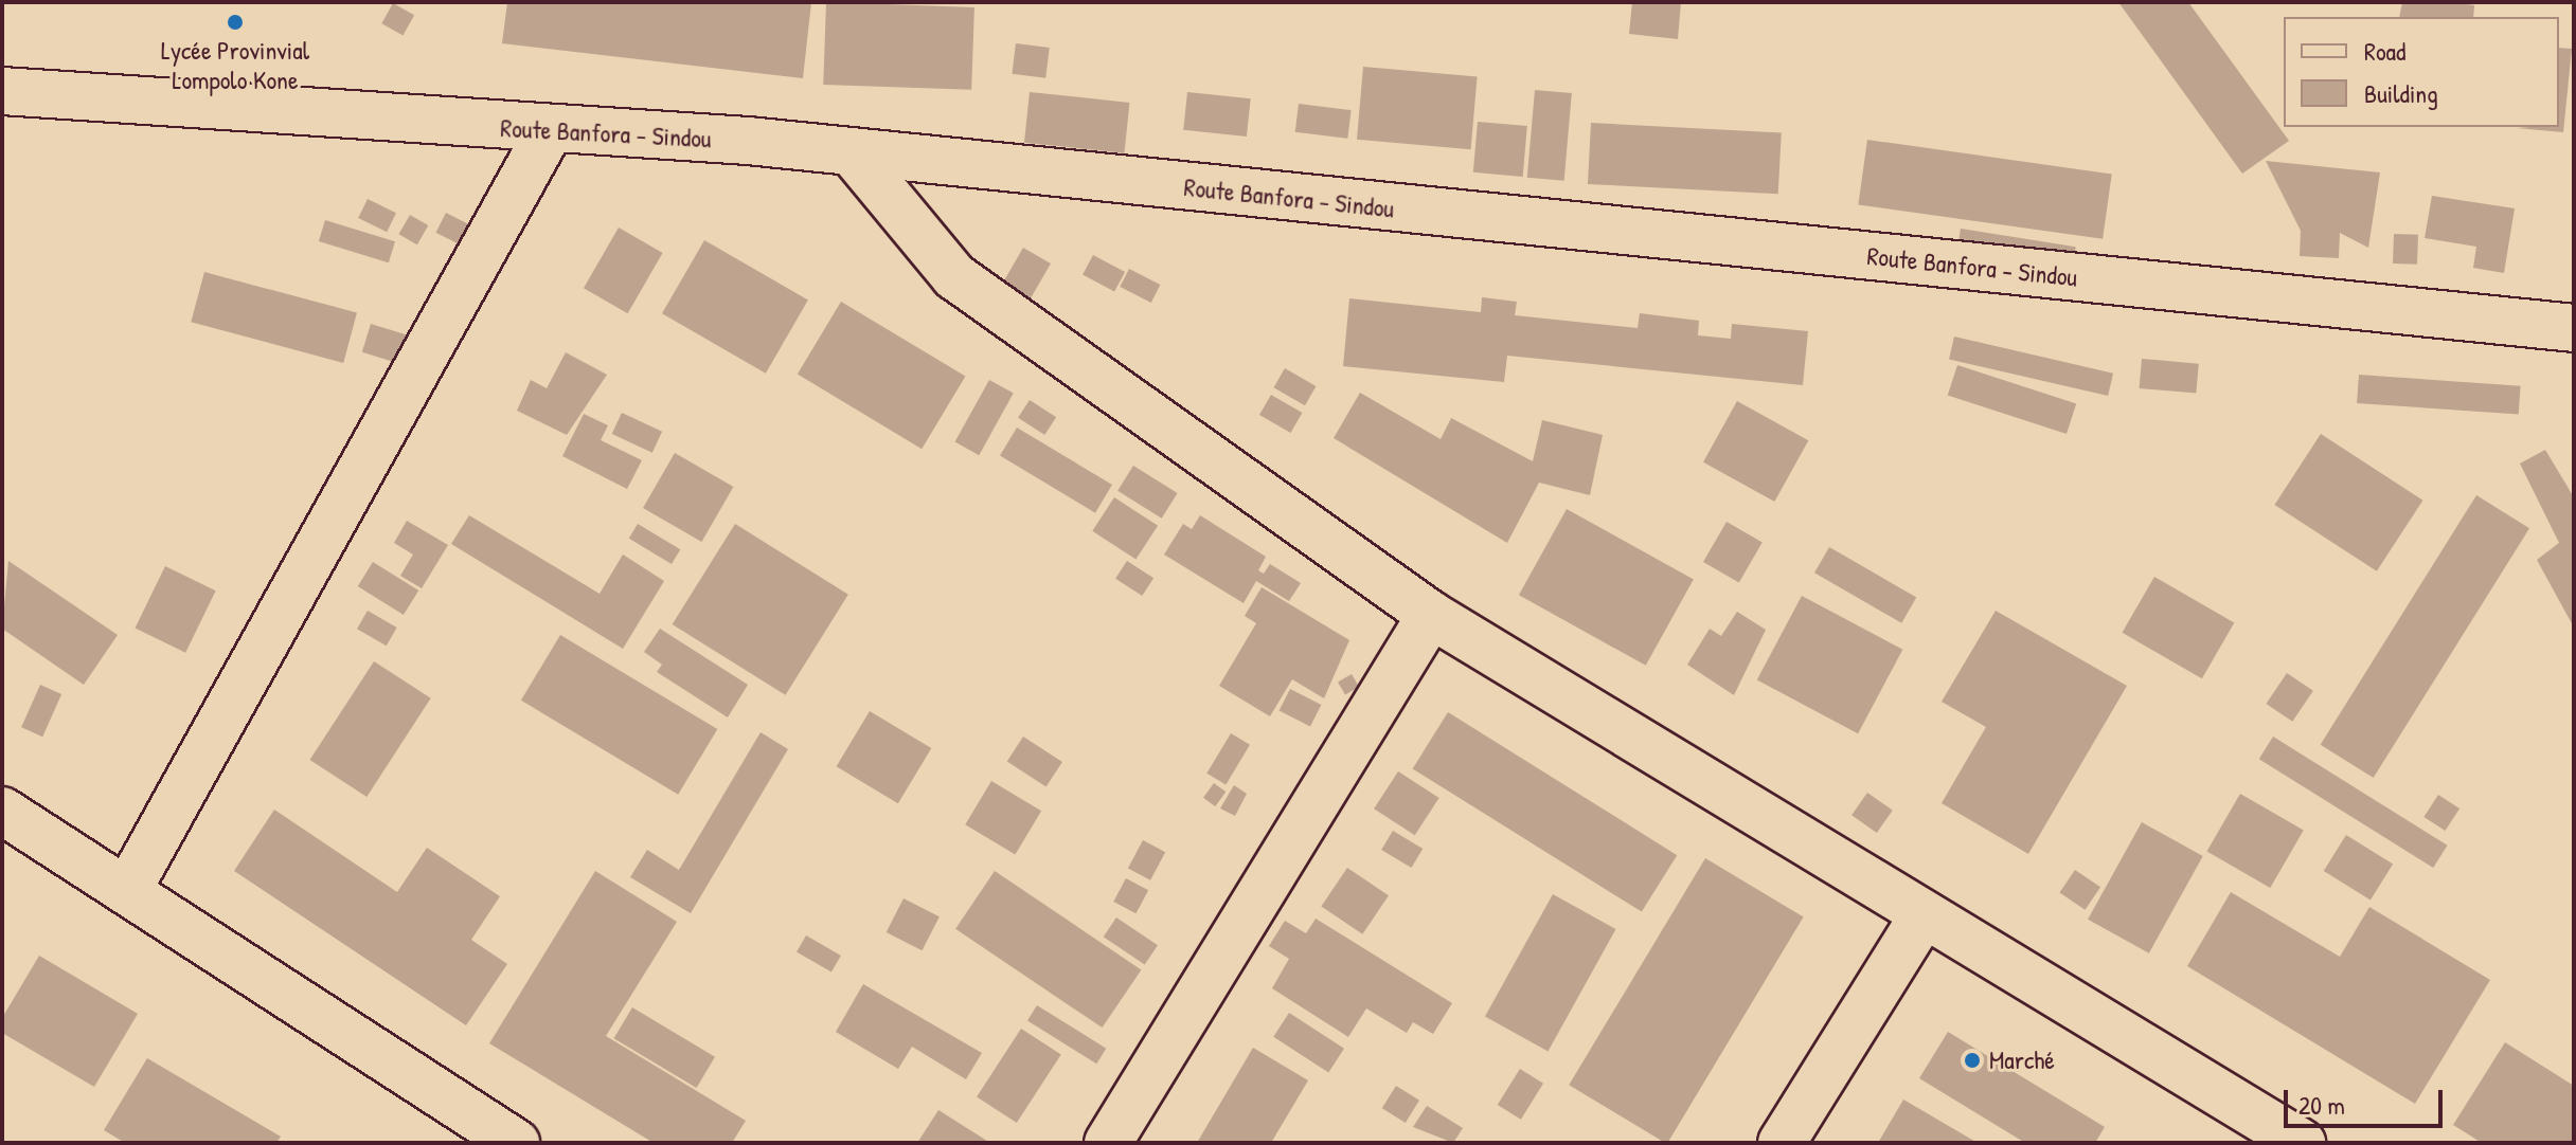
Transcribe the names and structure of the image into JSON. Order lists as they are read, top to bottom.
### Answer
{
  "streets": {
    "street": ["Route Banfora - Sindou"]
  },
  "places": ["Lycée Provinvial Lompolo Kone", "Marché"],
  "legend": ["Road", "Building"],
  "scale_bar": "20 m"
}
